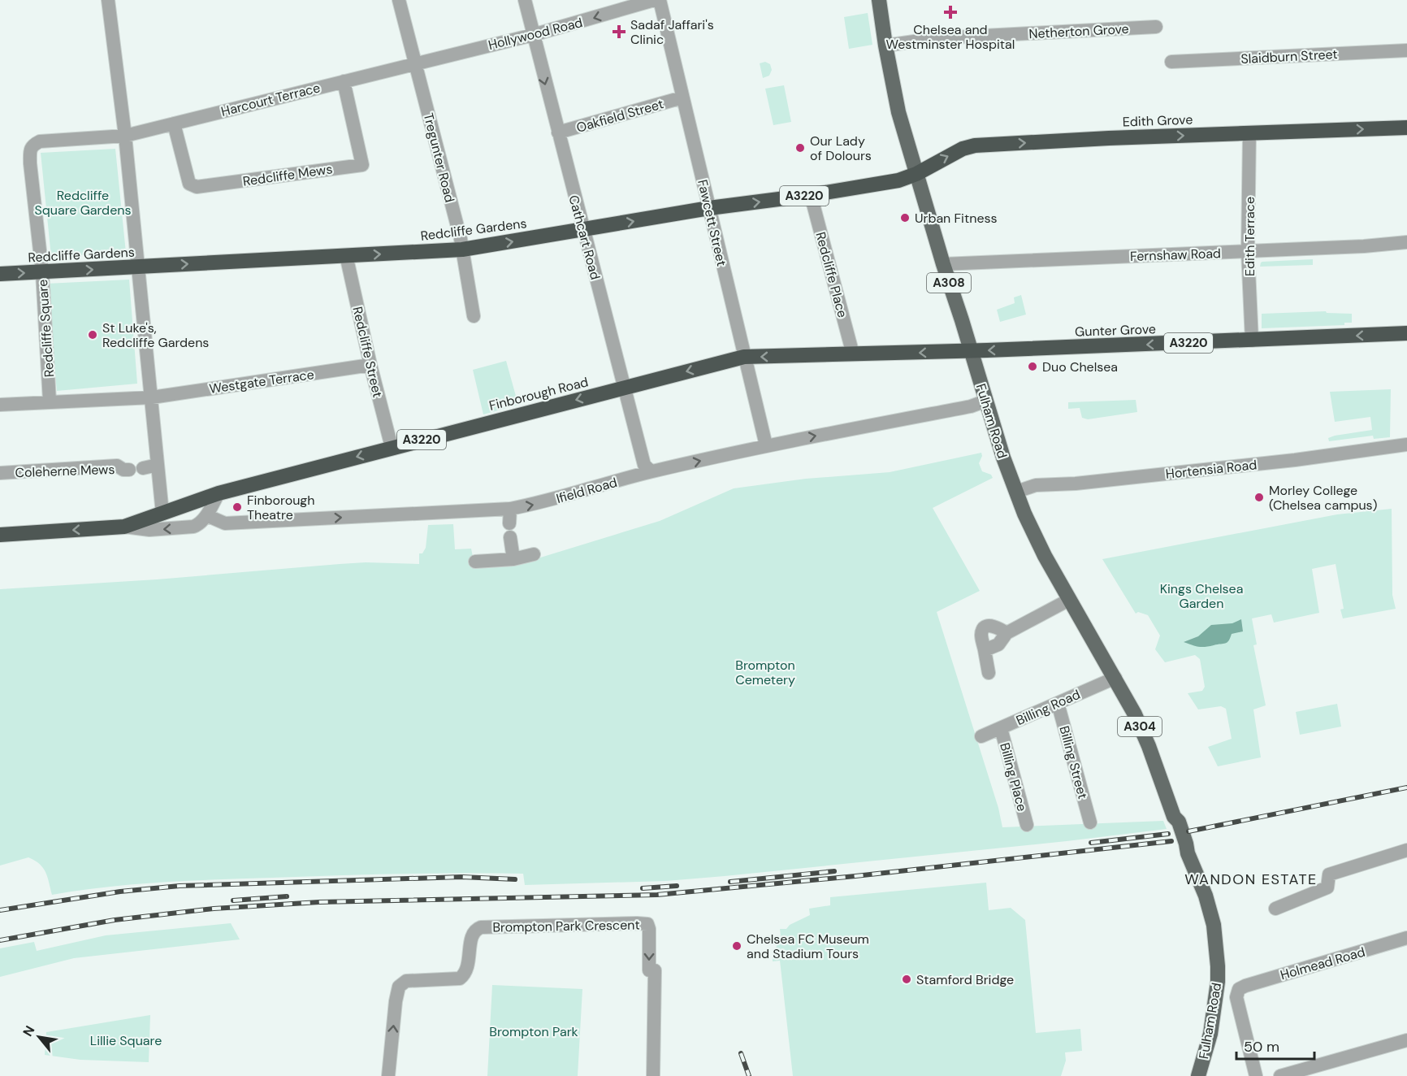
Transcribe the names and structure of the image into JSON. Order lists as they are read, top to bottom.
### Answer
{
  "streets": {
    "highway": [
      "Edith Grove",
      "A3220",
      "Redcliffe Gardens",
      "Gunter Grove",
      "Finborough Road"
    ],
    "main road": ["A308", "Fulham Road", "A304"],
    "street": [
      "Netherton Grove",
      "Hollywood Road",
      "Slaidburn Street",
      "Harcourt Terrace",
      "Oakfield Street",
      "Tregunter Road",
      "Redcliffe Mews",
      "Fawcett Street",
      "Edith Terrace",
      "Cathcart Road",
      "Fernshaw Road",
      "Redcliffe Place",
      "Redcliffe Square",
      "Redcliffe Street",
      "Westgate Terrace",
      "Hortensia Road",
      "Coleherne Mews",
      "Ifield Road",
      "Billing Road",
      "Billing Street",
      "Billing Place",
      "Brompton Park Crescent",
      "Holmead Road"
    ]
  },
  "crossings": [
    ["Netherton Grove", "Fulham Road"],
    ["Hollywood Road", "Harcourt Terrace"],
    ["Hollywood Road", "Tregunter Road"],
    ["Hollywood Road", "Cathcart Road"],
    ["Harcourt Terrace", "Tregunter Road"],
    ["Harcourt Terrace", "Redcliffe Mews"],
    ["Harcourt Terrace", "Redcliffe Square"],
    ["Oakfield Street", "Fawcett Street"],
    ["Oakfield Street", "Cathcart Road"],
    ["Edith Grove", "Redcliffe Gardens"],
    ["Edith Grove", "Edith Terrace"],
    ["Edith Grove", "Fulham Road"],
    ["Tregunter Road", "Redcliffe Gardens"],
    ["Fawcett Street", "Redcliffe Gardens"],
    ["Fawcett Street", "Finborough Road"],
    ["Fawcett Street", "Ifield Road"],
    ["Redcliffe Gardens", "Cathcart Road"],
    ["Redcliffe Gardens", "Redcliffe Place"],
    ["Redcliffe Gardens", "Redcliffe Square"],
    ["Redcliffe Gardens", "Redcliffe Street"],
    ["Redcliffe Gardens", "Fulham Road"],
    ["Edith Terrace", "Fernshaw Road"],
    ["Edith Terrace", "Gunter Grove"],
    ["Cathcart Road", "Finborough Road"],
    ["Cathcart Road", "Ifield Road"],
    ["Fernshaw Road", "Fulham Road"],
    ["Redcliffe Place", "Finborough Road"],
    ["Gunter Grove", "Finborough Road"],
    ["Gunter Grove", "Fulham Road"],
    ["Redcliffe Street", "Westgate Terrace"],
    ["Redcliffe Street", "Finborough Road"],
    ["Finborough Road", "Fulham Road"],
    ["Finborough Road", "Ifield Road"],
    ["Fulham Road", "Hortensia Road"],
    ["Fulham Road", "Ifield Road"],
    ["Fulham Road", "Billing Road"],
    ["Billing Road", "Billing Street"],
    ["Billing Road", "Billing Place"]
  ],
  "one_way": [
    "Hollywood Road",
    "Edith Grove",
    "Redcliffe Gardens",
    "Gunter Grove",
    "Finborough Road",
    "Ifield Road"
  ],
  "districts": ["WANDON ESTATE"],
  "parks": [
    "Redcliffe Square Gardens",
    "Kings Chelsea Garden",
    "Brompton Cemetery",
    "Brompton Park",
    "Lillie Square"
  ],
  "places": {
    "health": ["Chelsea and Westminster Hospital", "Sadaf Jaffari's Clinic"],
    "other": [
      "Our Lady of Dolours",
      "Urban Fitness",
      "St Luke's, Redcliffe Gardens",
      "Duo Chelsea",
      "Morley College (Chelsea campus)",
      "Finborough Theatre",
      "Chelsea FC Museum and Stadium Tours",
      "Stamford Bridge"
    ]
  },
  "scale_bar": "50 m",
  "north": "top left"
}
